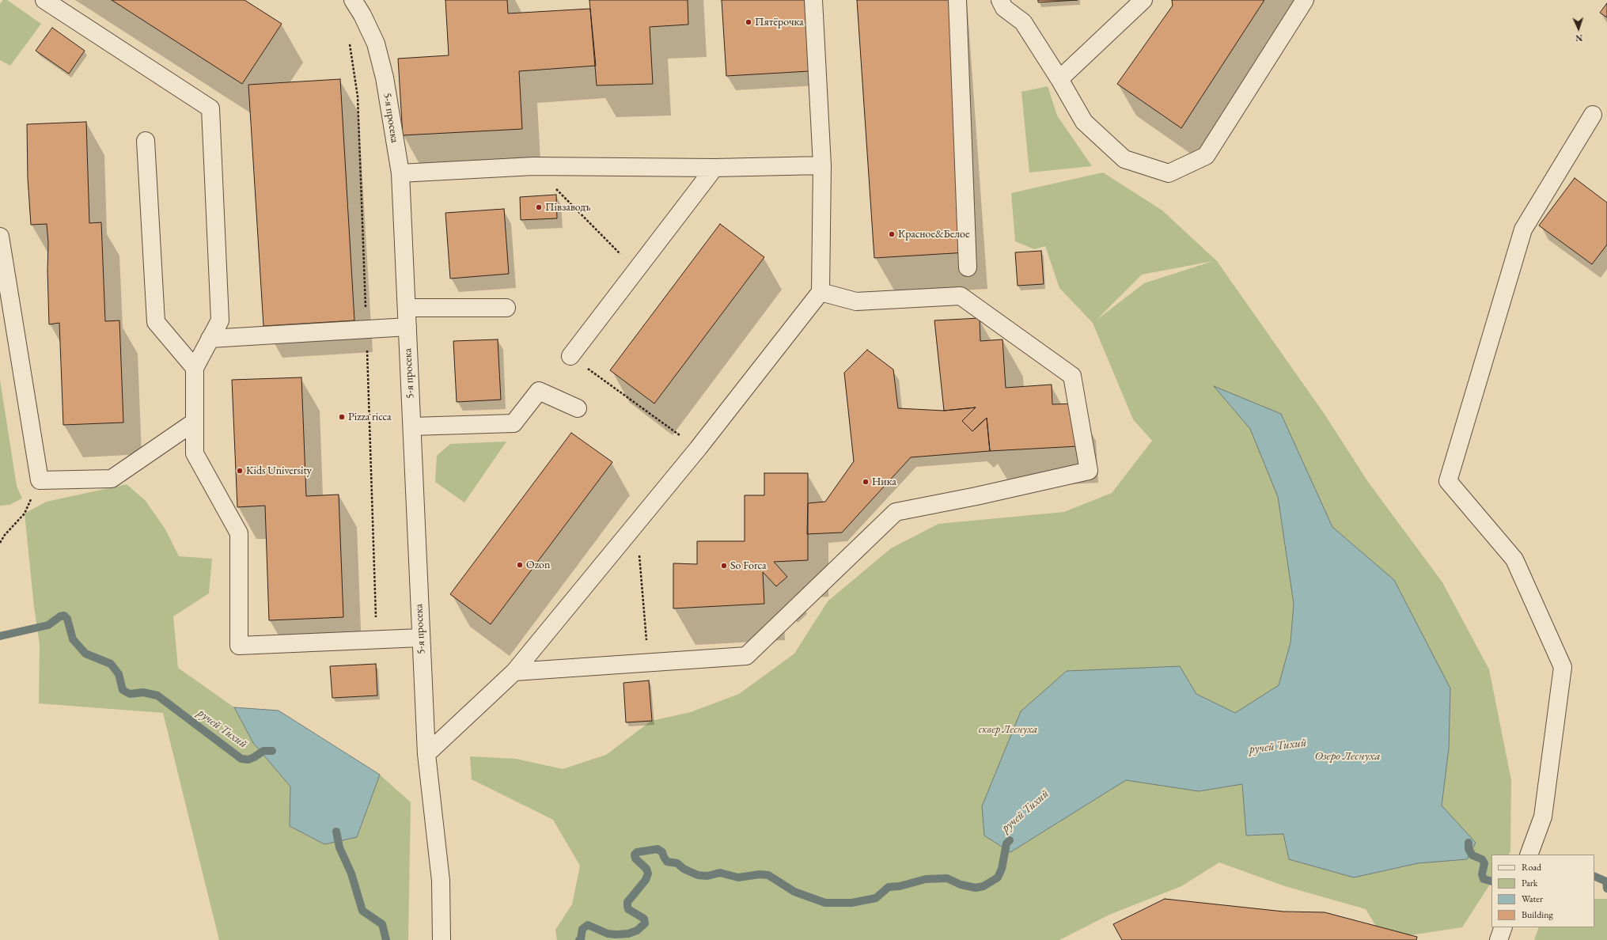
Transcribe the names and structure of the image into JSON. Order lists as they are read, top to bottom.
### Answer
{
  "streets": {
    "street": ["5-я просека"]
  },
  "water": ["ручей Тихий", "Озеро Леснуха"],
  "parks": ["сквер Леснуха"],
  "places": [
    "Пятёрочка",
    "Пiвзаводъ",
    "Красное&Белое",
    "Pizza ricca",
    "Kids University",
    "Ника",
    "Ozon",
    "So Forca"
  ],
  "legend": [
    "Road",
    "Park",
    "Water",
    "Building"
  ],
  "north": "bottom"
}
